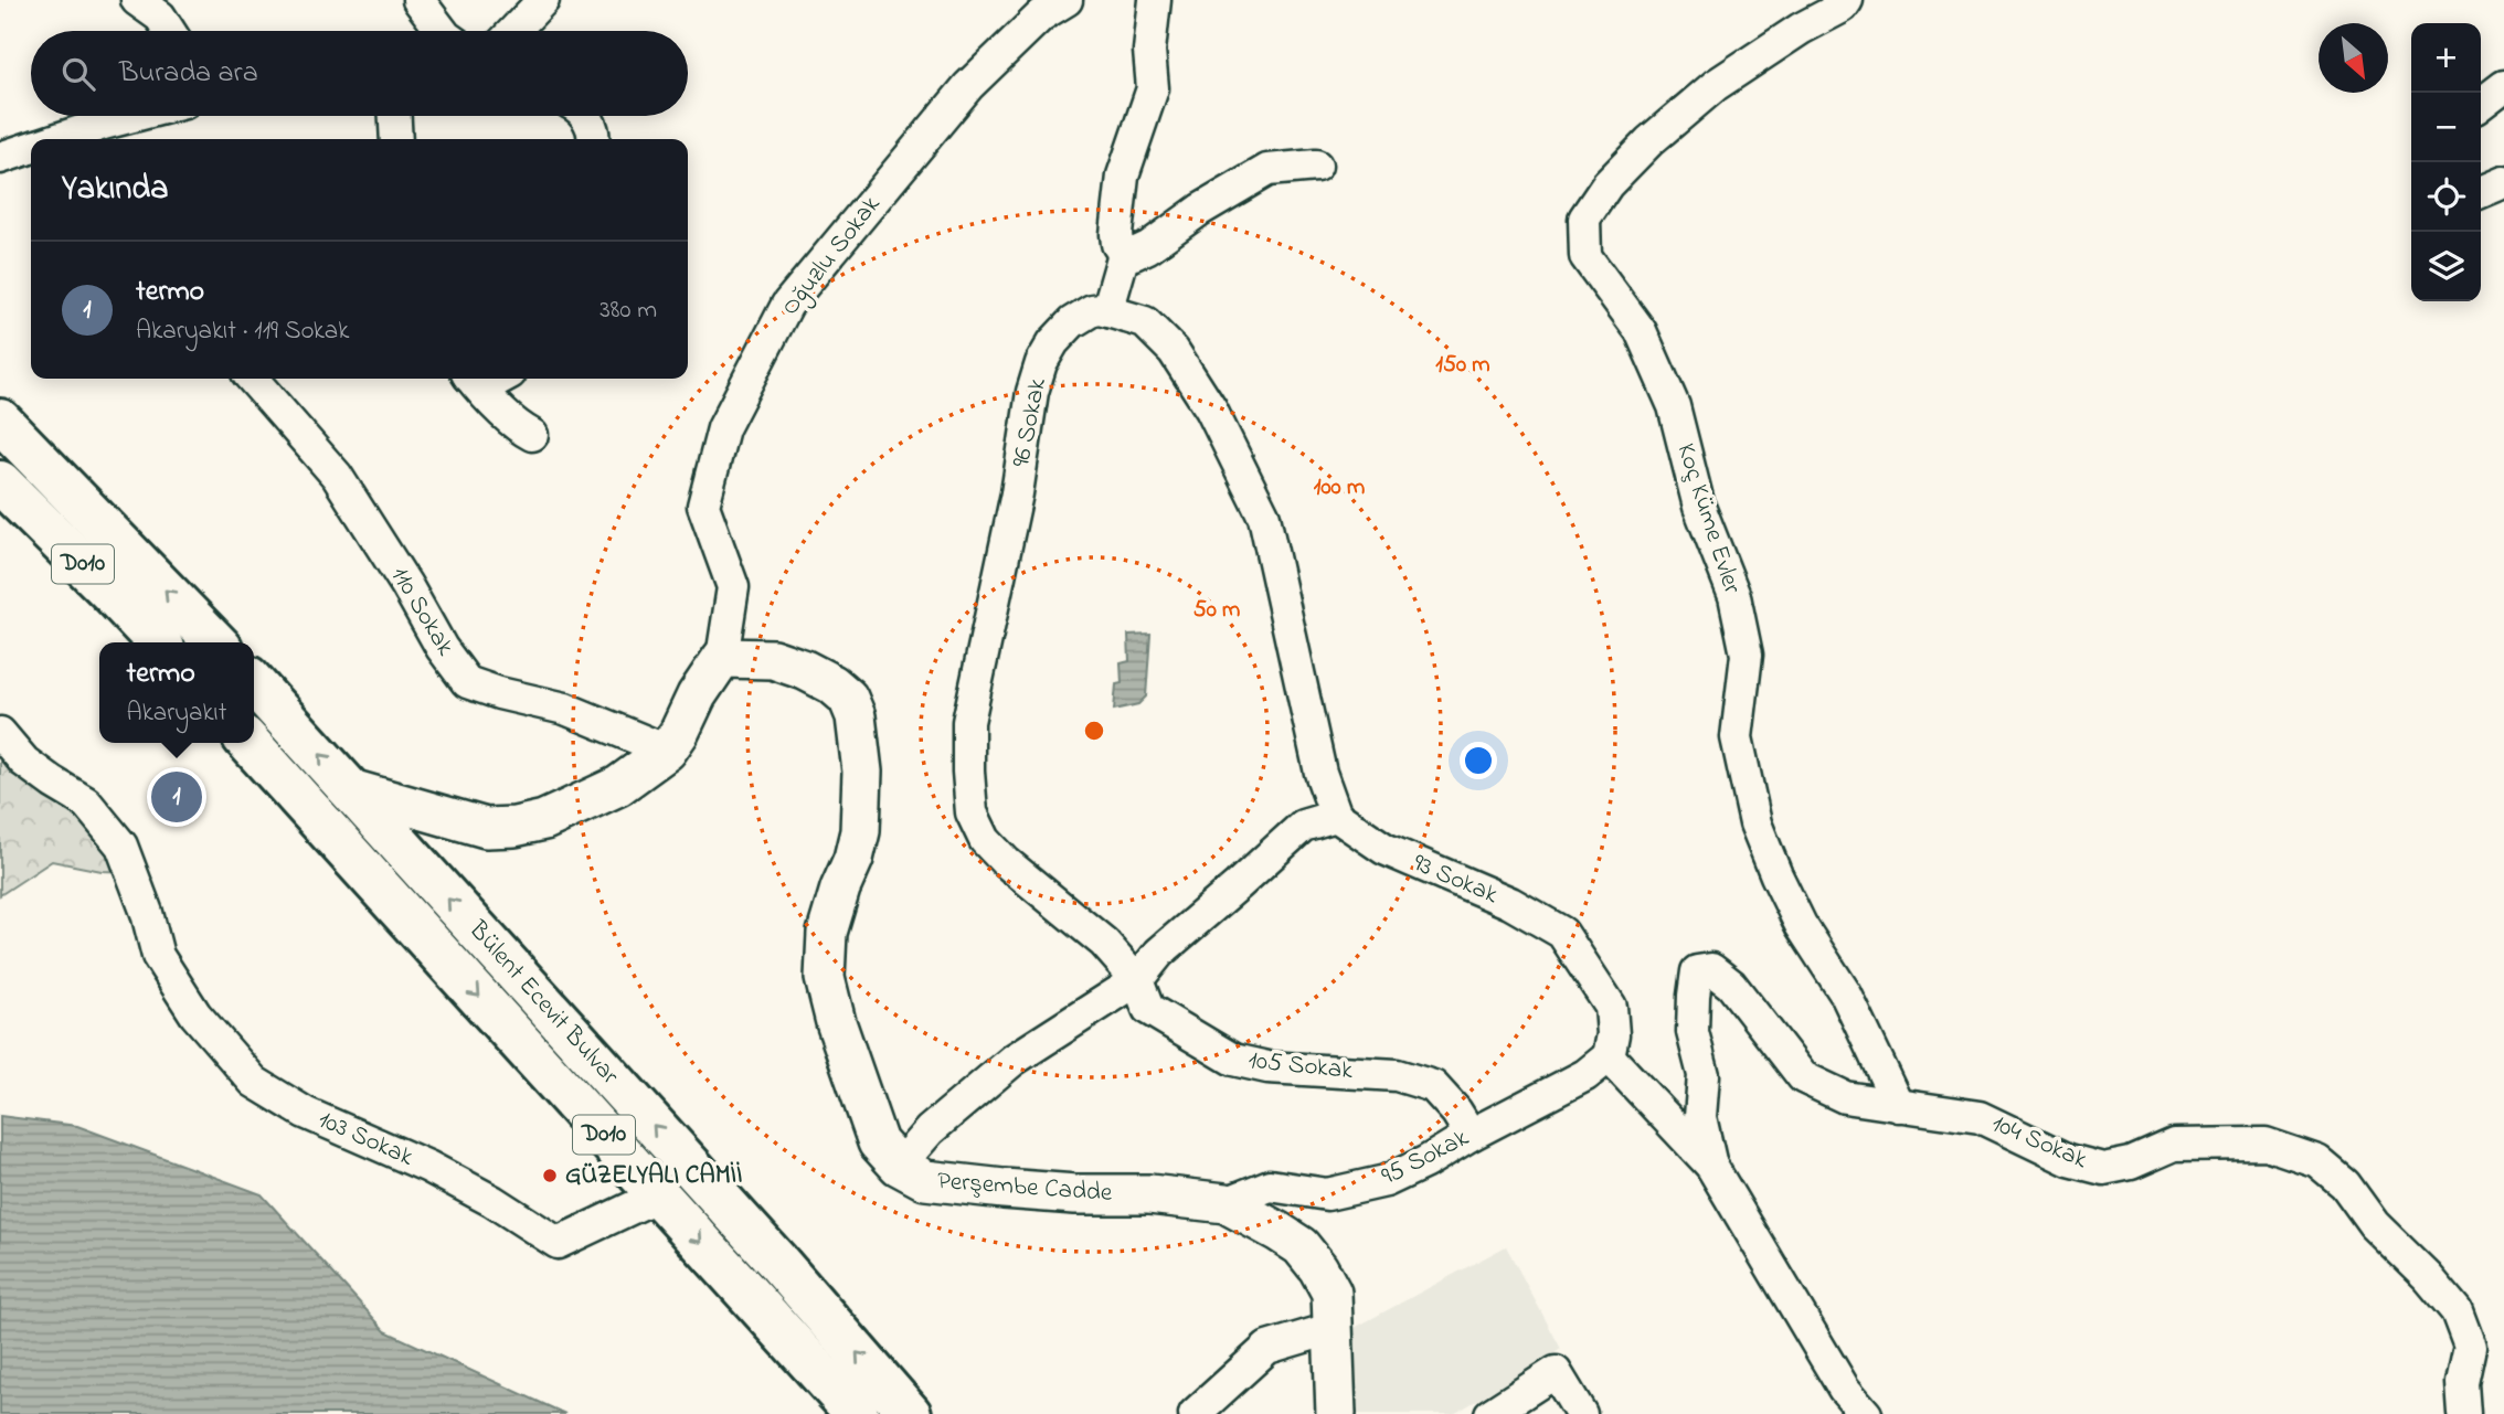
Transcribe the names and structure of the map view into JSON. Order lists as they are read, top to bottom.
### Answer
{
  "streets": {
    "highway": ["D010", "Bülent Ecevit Bulvar"],
    "main road": ["Perşembe Cadde"],
    "street": [
      "Oğuzlu Sokak",
      "96 Sokak",
      "Koç Küme Evler",
      "110 Sokak",
      "93 Sokak",
      "105 Sokak",
      "103 Sokak",
      "104 Sokak",
      "95 Sokak"
    ]
  },
  "crossings": [
    ["Oğuzlu Sokak", "Perşembe Cadde"],
    ["96 Sokak", "105 Sokak"],
    ["Koç Küme Evler", "104 Sokak"],
    ["93 Sokak", "95 Sokak"],
    ["Bülent Ecevit Bulvar", "103 Sokak"],
    ["105 Sokak", "95 Sokak"],
    ["95 Sokak", "Perşembe Cadde"]
  ],
  "places": ["GÜZELYALI CAMİİ"],
  "north": "bottom right",
  "page": {
    "map_buttons": ["+", "−"],
    "search": "Burada ara",
    "heading": "Yakında",
    "list": [
      {
        "mark": "1",
        "name": "termo",
        "note": "Akaryakıt · 119 Sokak",
        "value": "380 m"
      }
    ],
    "popup": ["termo", "Akaryakıt"],
    "pins": "1"
  },
  "rings": ["150 m", "100 m", "50 m"]
}
